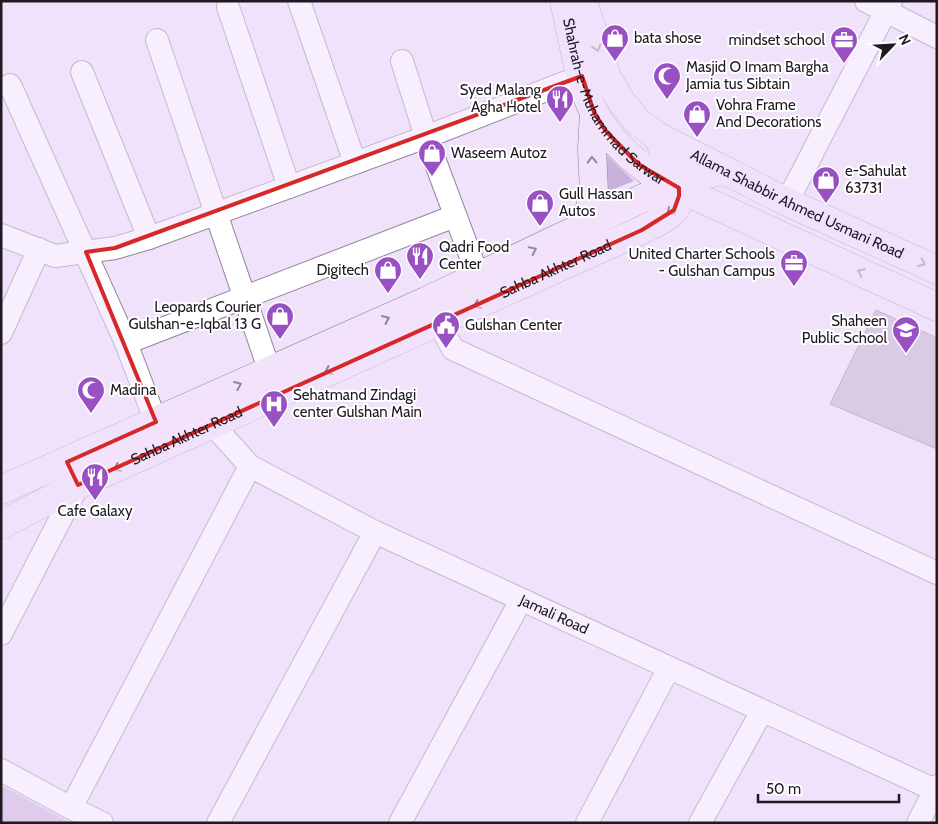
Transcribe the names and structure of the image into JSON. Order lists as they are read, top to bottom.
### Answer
{
  "streets": {
    "main road": ["Shahrah-e-Muhammad Sarwar", "Allama Shabbir Ahmed Usmani Road", "Sahba Akhter Road"],
    "street": ["Jamali Road"]
  },
  "crossings": [
    ["Shahrah-e-Muhammad Sarwar", "Allama Shabbir Ahmed Usmani Road"],
    ["Shahrah-e-Muhammad Sarwar", "Sahba Akhter Road"],
    ["Allama Shabbir Ahmed Usmani Road", "Sahba Akhter Road"],
    ["Sahba Akhter Road", "Jamali Road"]
  ],
  "places": {
    "shop": [
      "bata shose",
      "Vohra Frame And Decorations",
      "Waseem Autoz",
      "e-Sahulat 63731",
      "Gull Hassan Autos",
      "Digitech",
      "Leopards Courier Gulshan-e-Iqbal 13 G"
    ],
    "office": ["mindset school", "United Charter Schools - Gulshan Campus"],
    "mosque": ["Masjid O Imam Bargha Jamia tus Sibtain", "Madina"],
    "restaurant": ["Syed Malang Agha Hotel", "Qadri Food Center", "Cafe Galaxy"],
    "public building": ["Gulshan Center"],
    "school or university": ["Shaheen Public School"],
    "hospital": ["Sehatmand Zindagi center Gulshan Main"]
  },
  "scale_bar": "50 m",
  "north": "top right"
}
